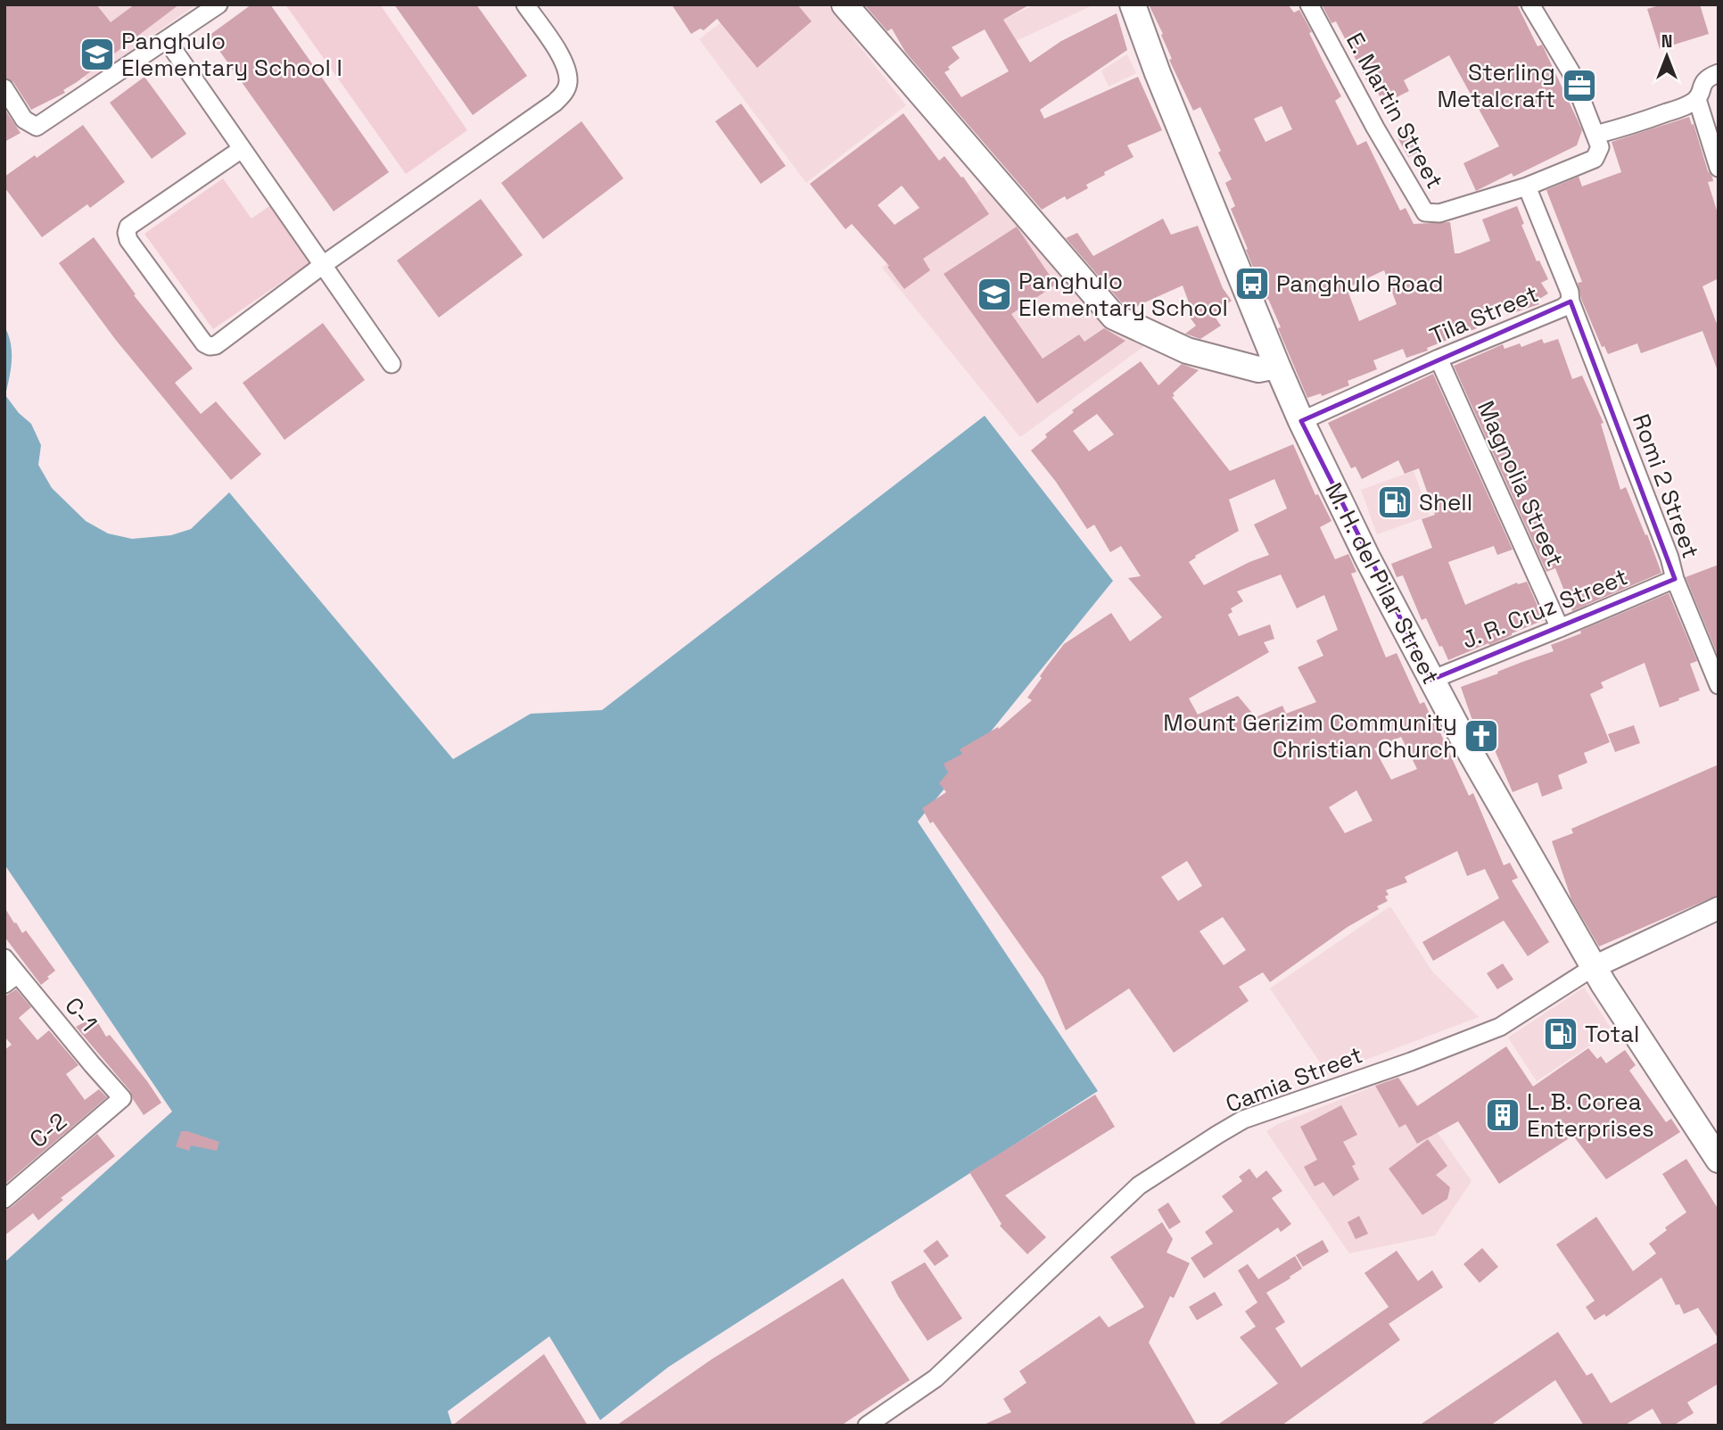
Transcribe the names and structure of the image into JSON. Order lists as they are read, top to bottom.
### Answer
{
  "streets": {
    "main road": ["M. H. del Pilar Street"],
    "street": [
      "E. Martin Street",
      "Tila Street",
      "Magnolia Street",
      "Romi 2 Street",
      "J. R. Cruz Street",
      "C-1",
      "Camia Street",
      "C-2"
    ]
  },
  "crossings": [
    ["E. Martin Street", "Tila Street"],
    ["Tila Street", "Magnolia Street"],
    ["Tila Street", "Romi 2 Street"],
    ["Tila Street", "M. H. del Pilar Street"],
    ["Magnolia Street", "J. R. Cruz Street"],
    ["Romi 2 Street", "J. R. Cruz Street"],
    ["M. H. del Pilar Street", "J. R. Cruz Street"],
    ["M. H. del Pilar Street", "Camia Street"],
    ["C-1", "C-2"]
  ],
  "places": {
    "school or university": ["Panghulo Elementary School I", "Panghulo Elementary School"],
    "office": ["Sterling Metalcraft"],
    "bus stop": ["Panghulo Road"],
    "fuel station": ["Shell", "Total"],
    "church": ["Mount Gerizim Community Christian Church"],
    "building": ["L. B. Corea Enterprises"]
  },
  "north": "top"
}
